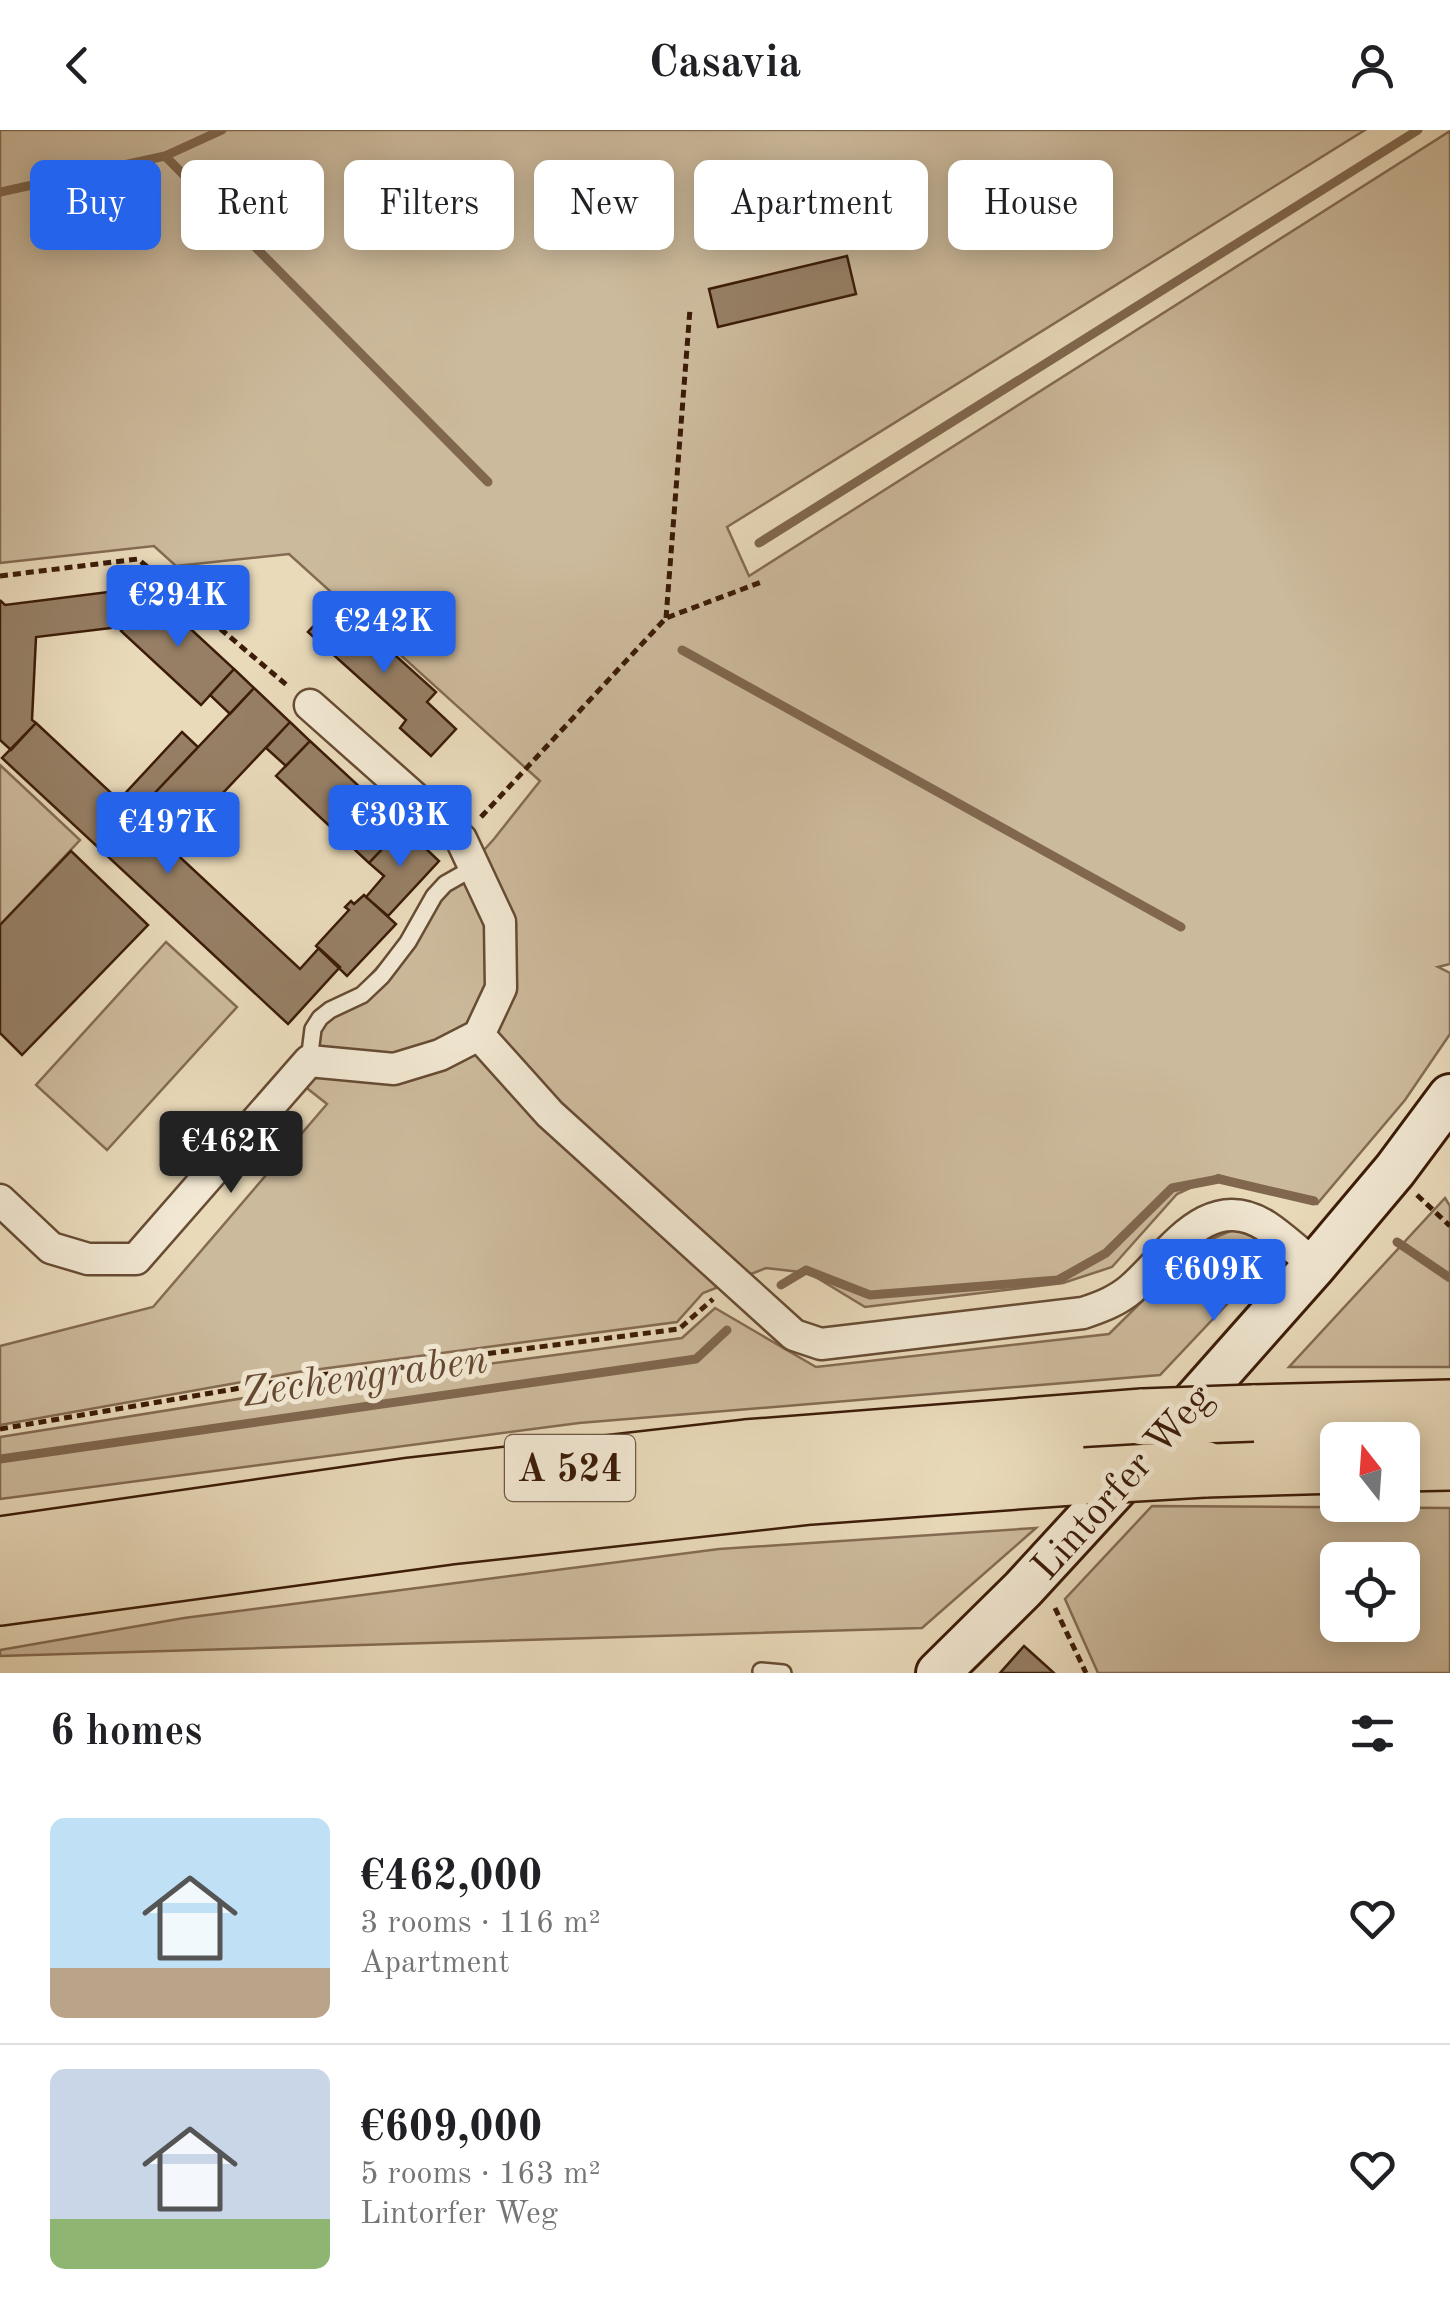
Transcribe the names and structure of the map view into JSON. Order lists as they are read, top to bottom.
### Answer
{
  "streets": {
    "highway": ["A 524"],
    "main road": ["Lintorfer Weg"]
  },
  "water": ["Zechengraben"],
  "north": "top",
  "page": {
    "header": "Casavia",
    "chip": [
      "Buy",
      "Rent",
      "Filters",
      "New",
      "Apartment",
      "House"
    ],
    "price": [
      "€294K",
      "€242K",
      "€303K",
      "€497K",
      "€462K",
      "€609K"
    ],
    "heading": "6 homes",
    "list": [
      {
        "name": "€462,000",
        "note": "3 rooms · 116 m² · Apartment"
      },
      {
        "name": "€609,000",
        "note": "5 rooms · 163 m² · Lintorfer Weg"
      }
    ]
  }
}
